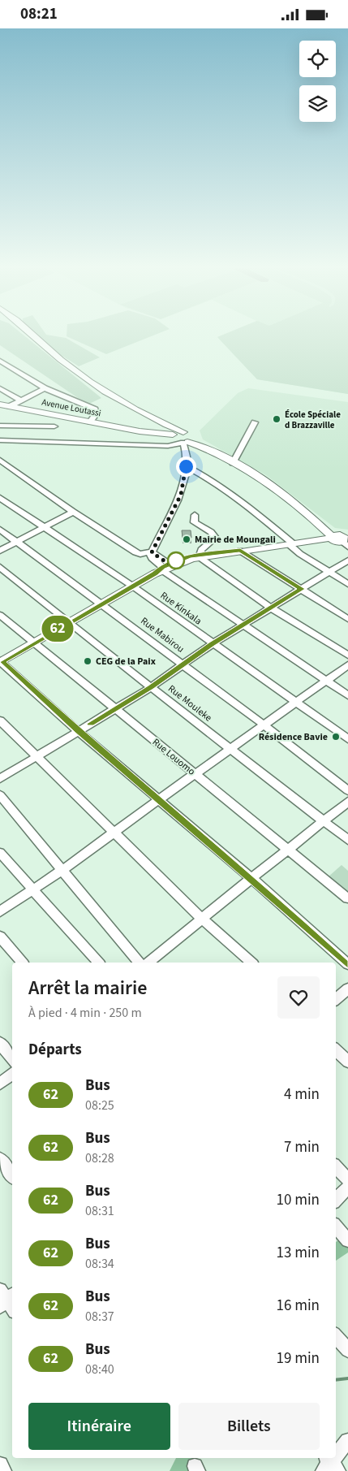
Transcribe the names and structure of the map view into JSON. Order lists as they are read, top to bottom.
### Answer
{
  "streets": {
    "main road": ["Avenue Loutassi"],
    "street": [
      "Rue Kinkala",
      "Rue Mabirou",
      "Rue Mouleke",
      "Rue Louomo"
    ]
  },
  "places": [
    "École Spéciale d Brazzaville",
    "Mairie de Moungali",
    "CEG de la Paix",
    "Résidence Bavie"
  ],
  "lines": ["bus line 62"],
  "page": {
    "status": "08:21",
    "on_map": "62",
    "heading": [
      ["Arrêt la mairie", "À pied · 4 min · 250 m"],
      "Départs"
    ],
    "list": [
      {
        "mark": "62",
        "name": "Bus",
        "note": "08:25",
        "value": "4 min"
      },
      {
        "mark": "62",
        "name": "Bus",
        "note": "08:28",
        "value": "7 min"
      },
      {
        "mark": "62",
        "name": "Bus",
        "note": "08:31",
        "value": "10 min"
      },
      {
        "mark": "62",
        "name": "Bus",
        "note": "08:34",
        "value": "13 min"
      },
      {
        "mark": "62",
        "name": "Bus",
        "note": "08:37",
        "value": "16 min"
      },
      {
        "mark": "62",
        "name": "Bus",
        "note": "08:40",
        "value": "19 min"
      }
    ],
    "buttons": ["Itinéraire", "Billets"]
  }
}
